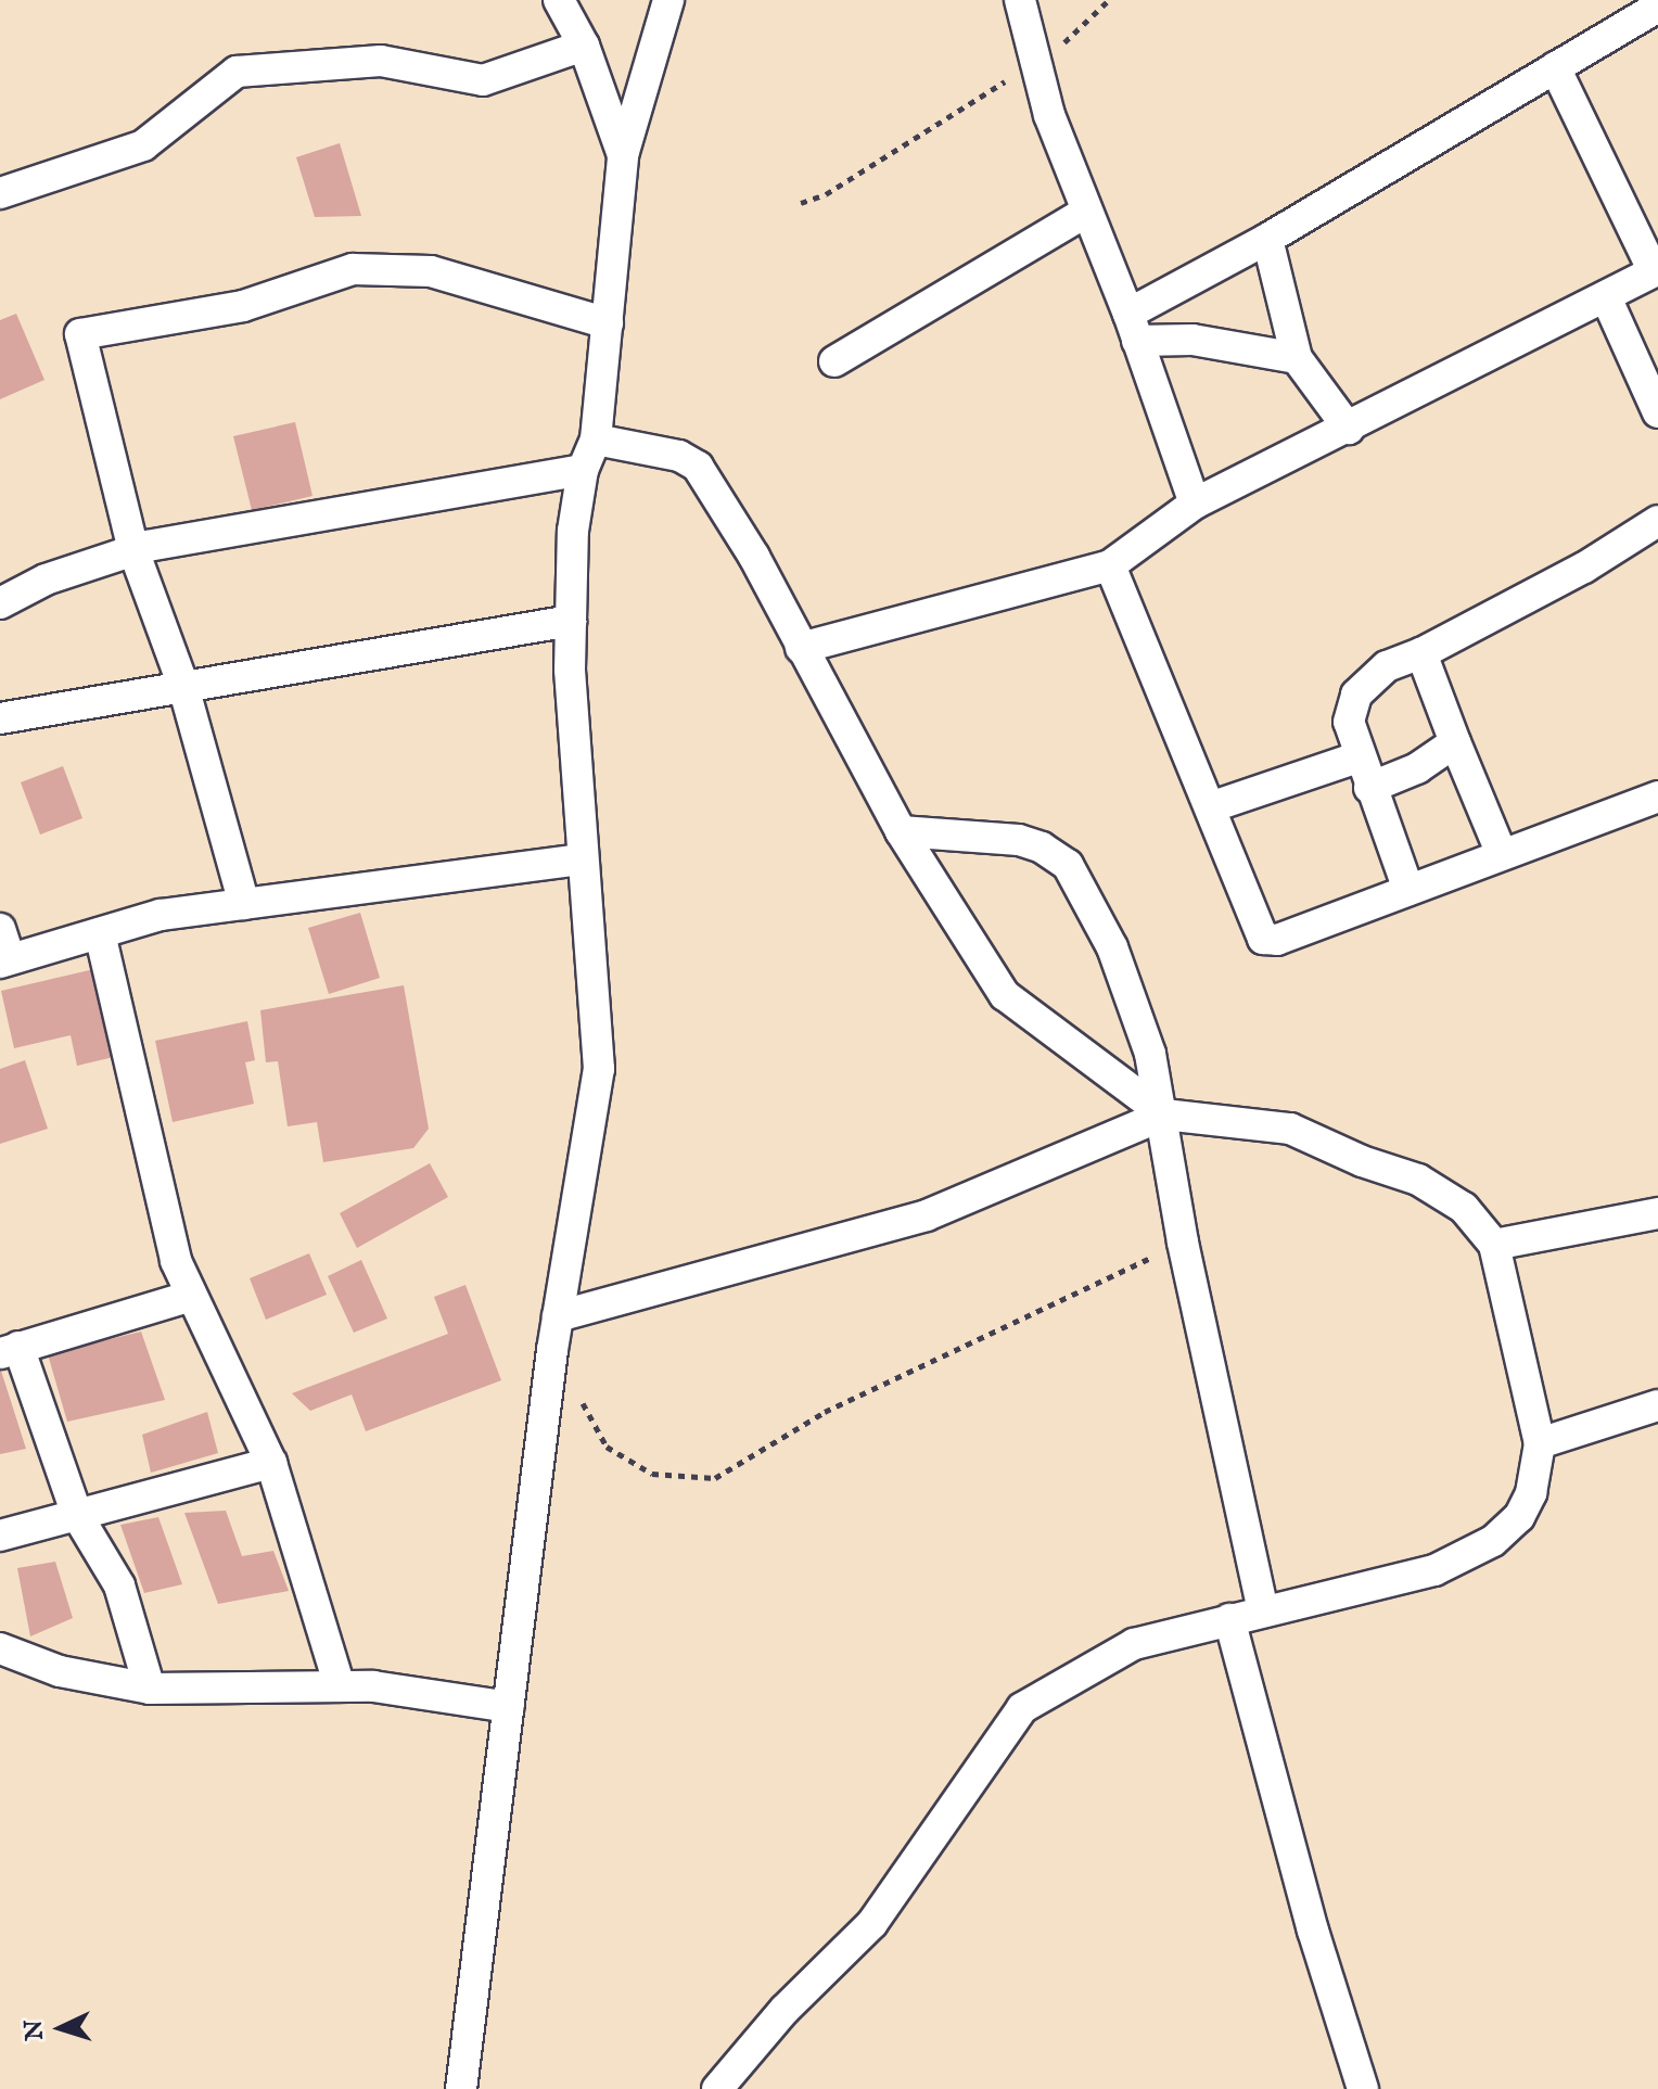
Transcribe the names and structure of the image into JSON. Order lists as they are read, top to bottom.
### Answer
{
  "north": "left"
}
